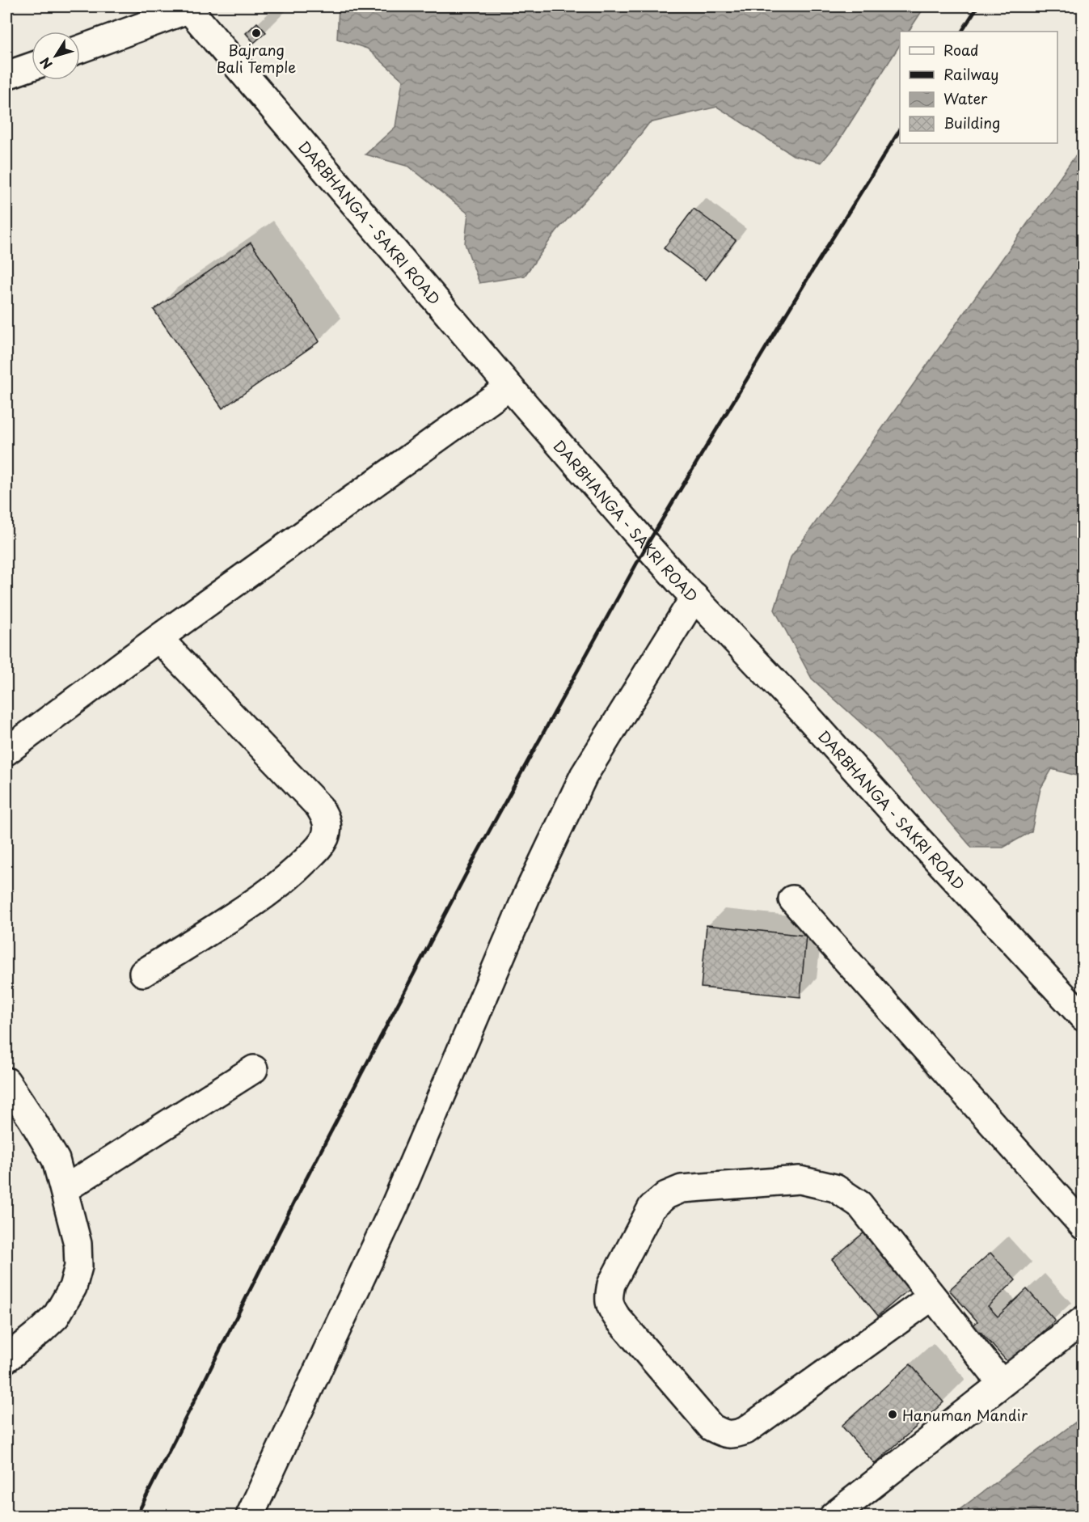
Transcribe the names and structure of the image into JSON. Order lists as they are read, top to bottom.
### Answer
{
  "streets": {
    "street": ["DARBHANGA - SAKRI ROAD"]
  },
  "places": ["Bajrang Bali Temple", "Hanuman Mandir"],
  "legend": [
    "Road",
    "Railway",
    "Water",
    "Building"
  ],
  "north": "bottom left"
}
